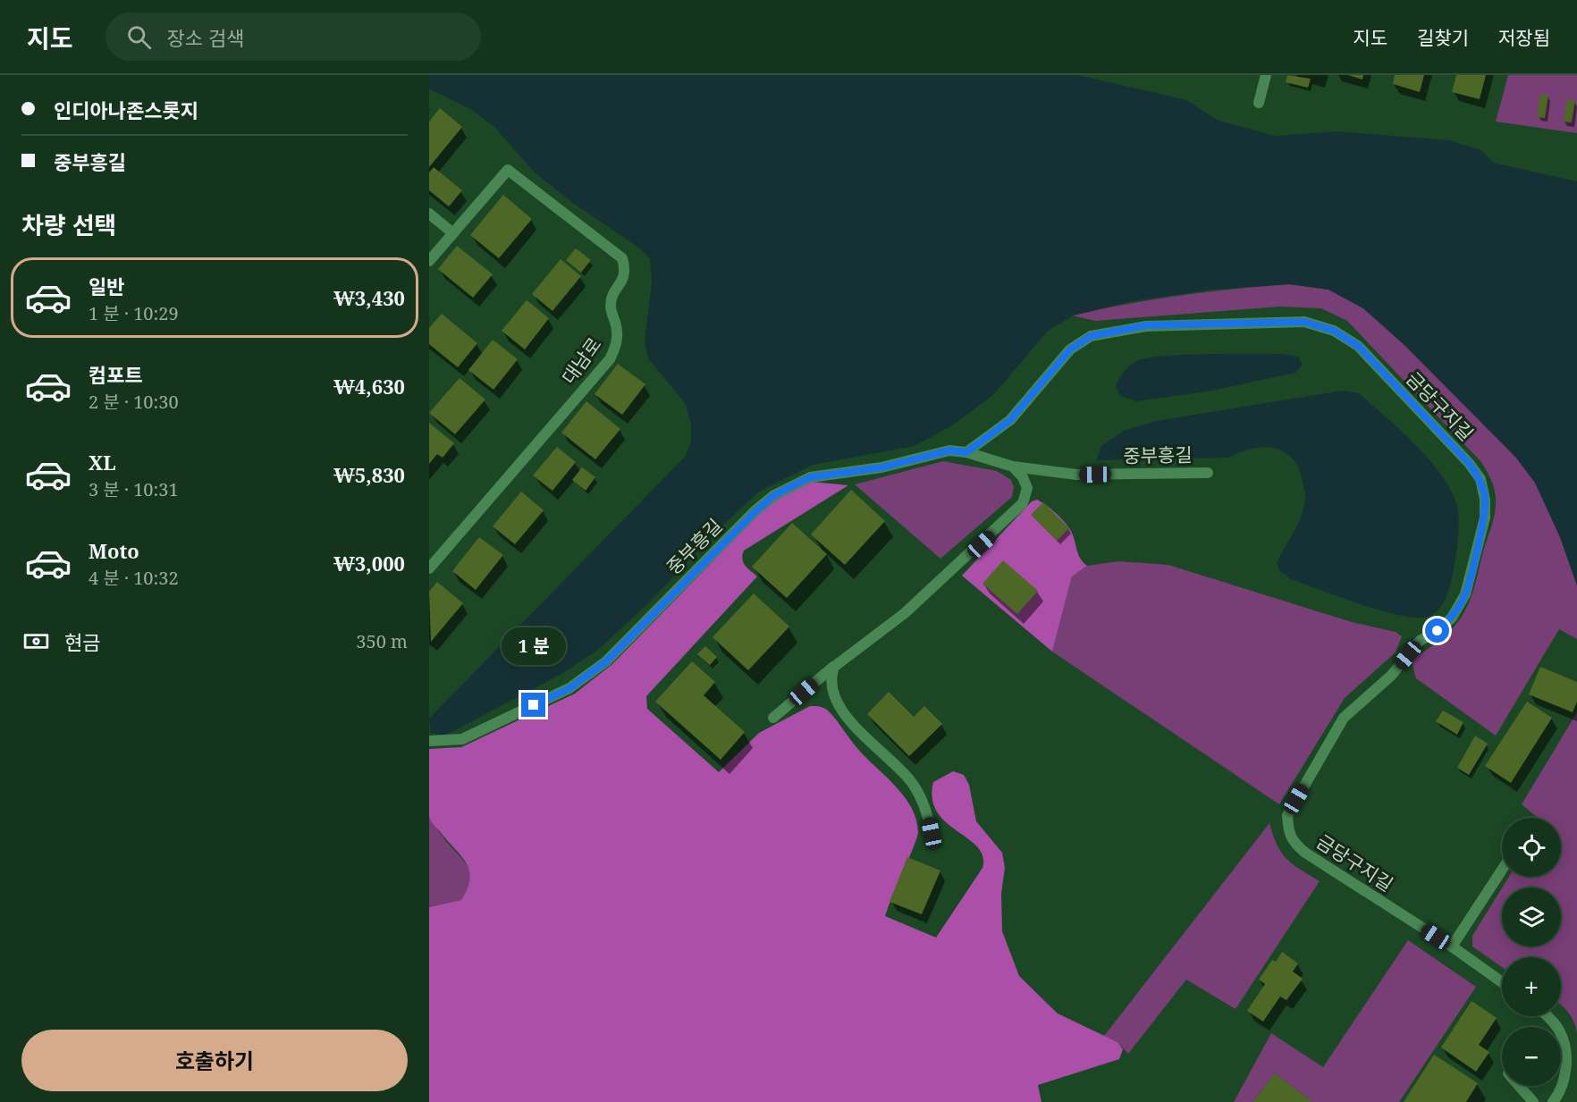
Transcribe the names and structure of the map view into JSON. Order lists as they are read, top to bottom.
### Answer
{
  "streets": {
    "street": ["대남로", "금당구지길", "중부흥길"]
  },
  "crossings": [
    ["금당구지길", "중부흥길"]
  ],
  "page": {
    "header": "지도",
    "search": "장소 검색",
    "nav": ["지도", "길찾기", "저장됨"],
    "banner": ["인디아나존스롯지", "중부흥길"],
    "heading": "차량 선택",
    "list": [
      {
        "name": "일반",
        "note": "1 분 · 10:29",
        "value": "₩3,430"
      },
      {
        "name": "컴포트",
        "note": "2 분 · 10:30",
        "value": "₩4,630"
      },
      {
        "name": "XL",
        "note": "3 분 · 10:31",
        "value": "₩5,830"
      },
      {
        "name": "Moto",
        "note": "4 분 · 10:32",
        "value": "₩3,000"
      }
    ],
    "pay": ["현금", "350 m"],
    "bubble": "1 분",
    "map_buttons": ["+", "−"],
    "buttons": "호출하기"
  }
}
